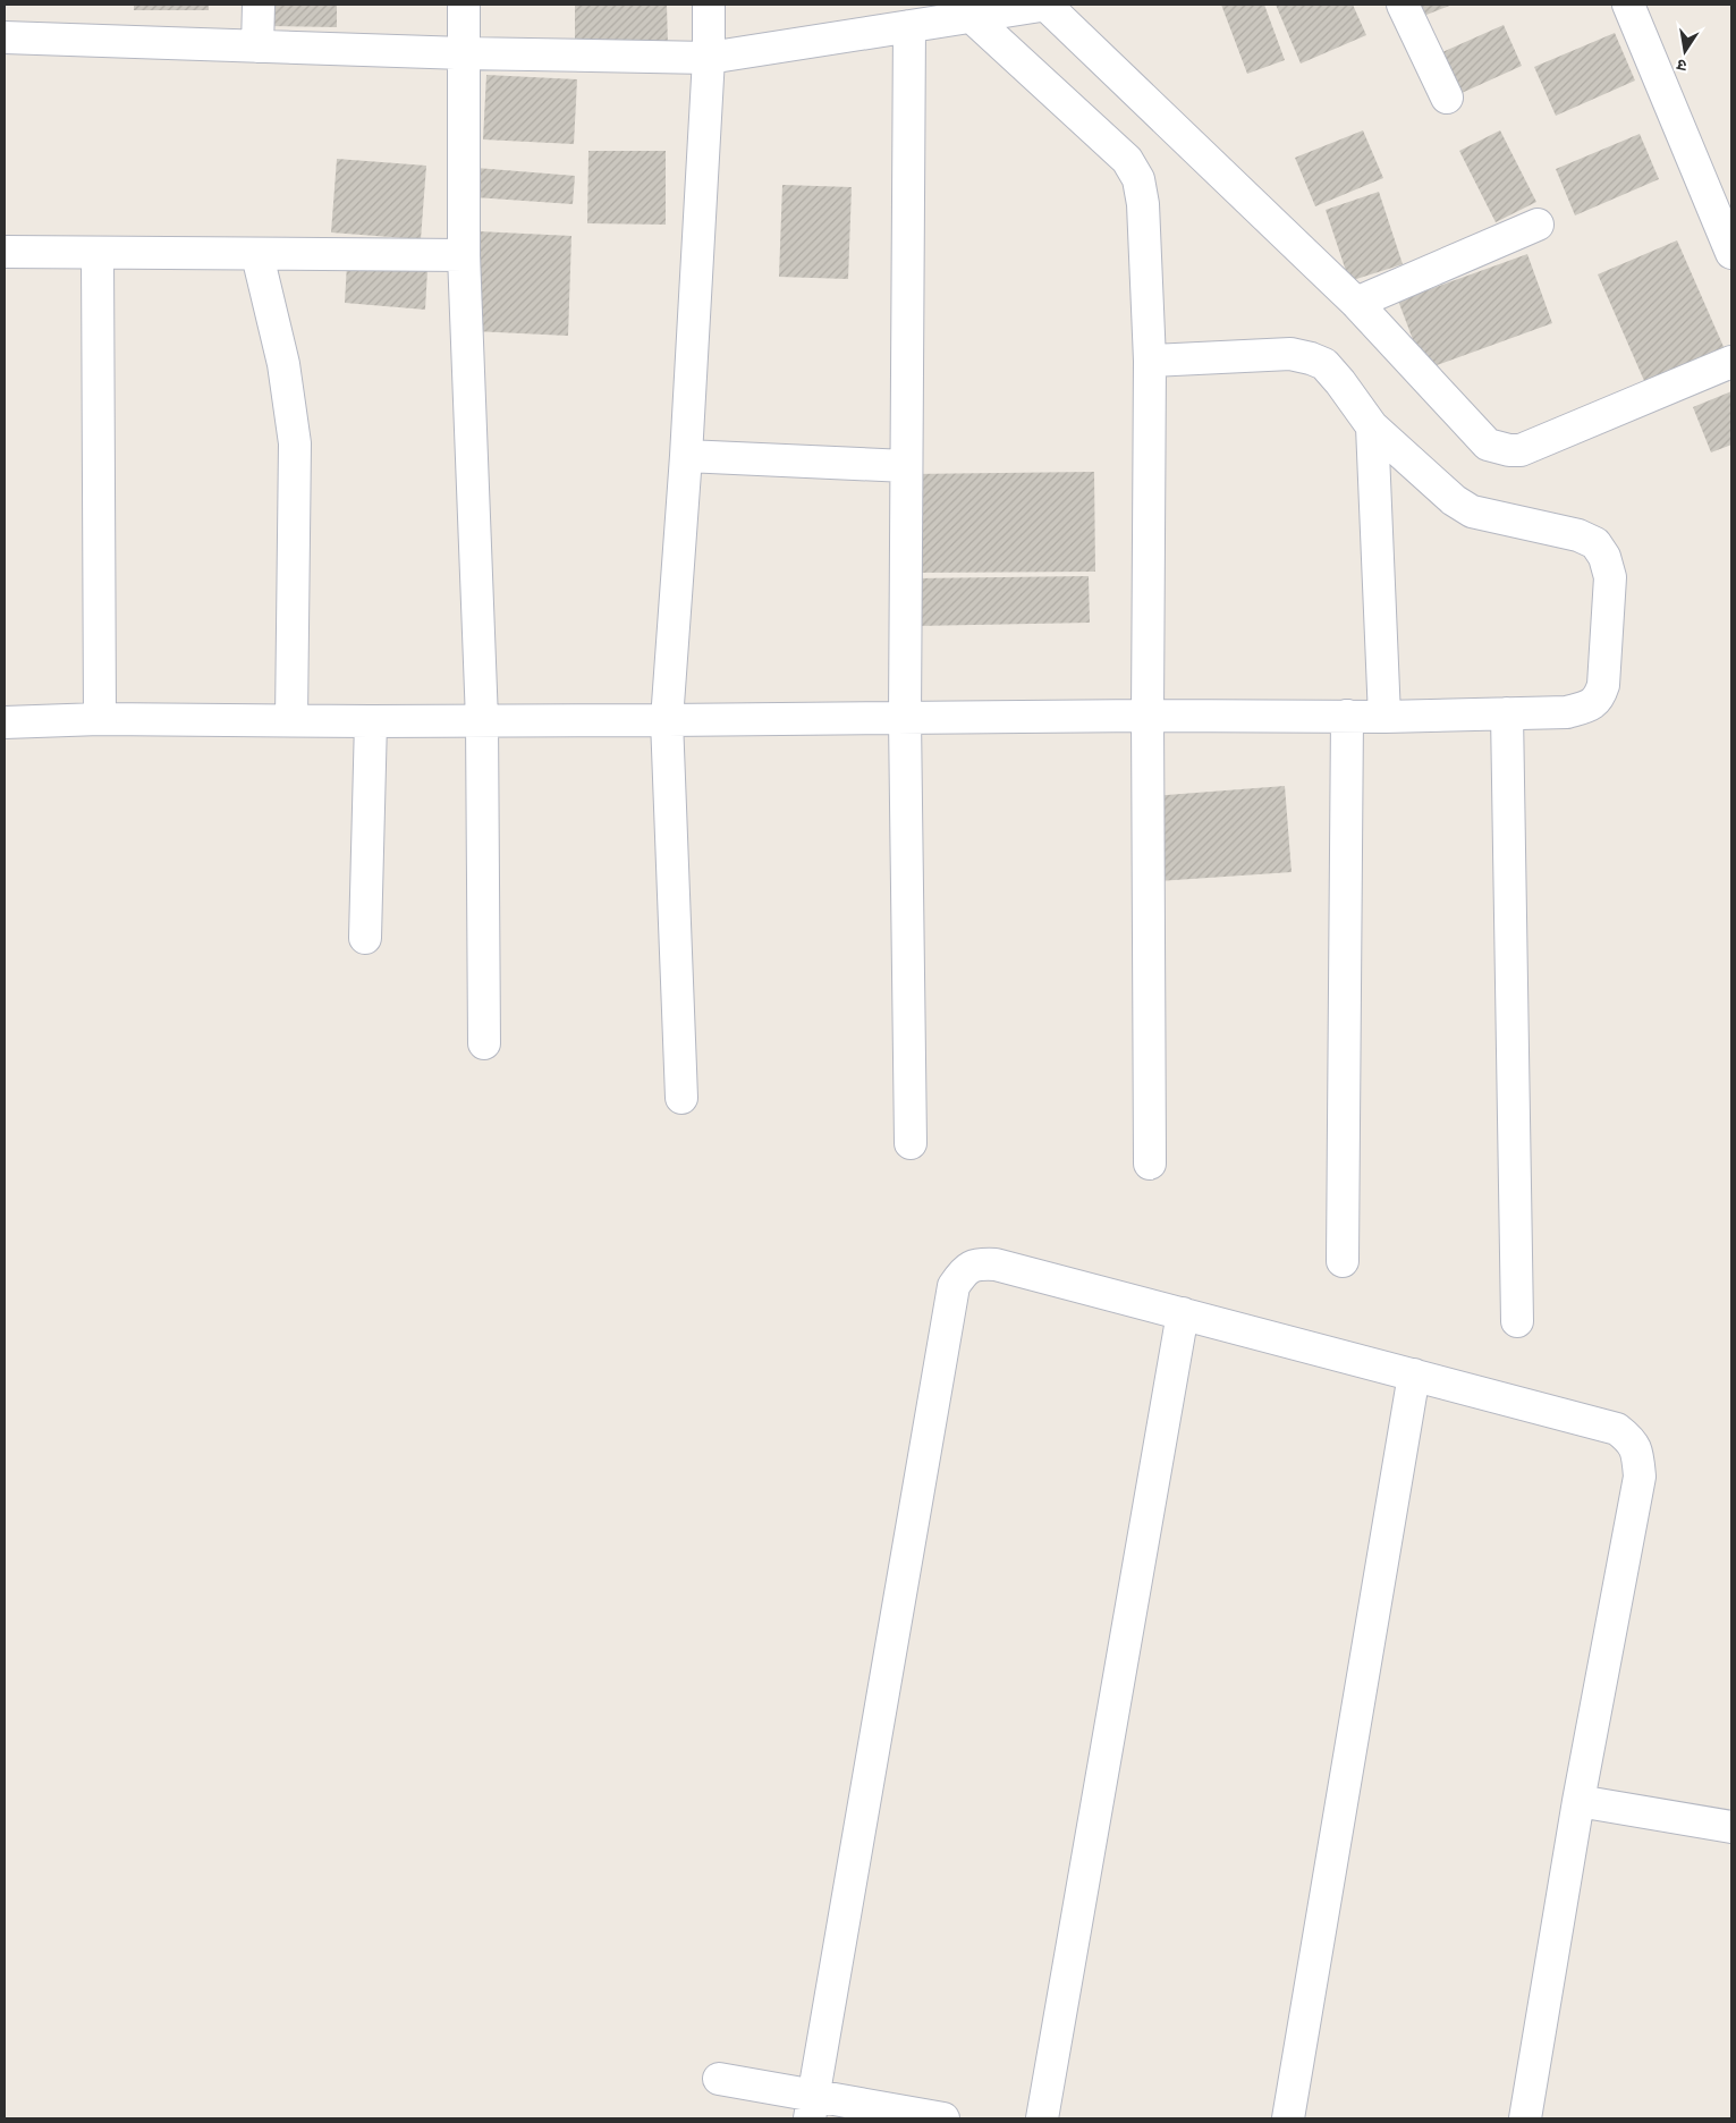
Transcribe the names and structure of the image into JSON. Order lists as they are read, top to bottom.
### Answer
{
  "north": "bottom"
}
